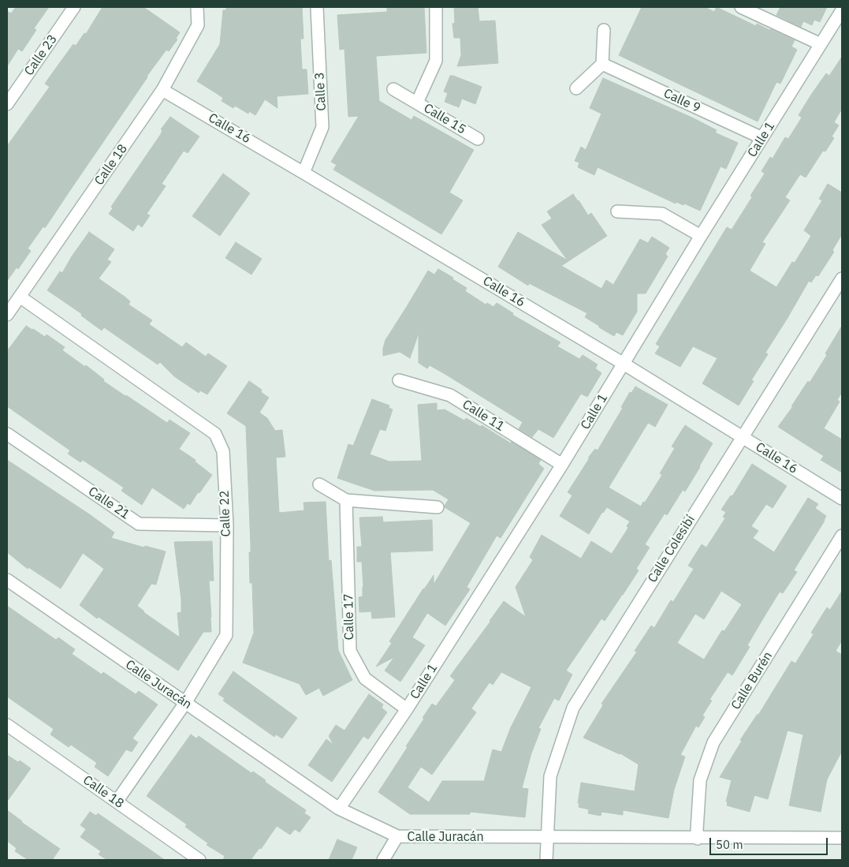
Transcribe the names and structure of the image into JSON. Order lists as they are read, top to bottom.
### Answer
{
  "streets": {
    "street": [
      "Calle 23",
      "Calle 3",
      "Calle 9",
      "Calle 15",
      "Calle 16",
      "Calle 1",
      "Calle 18",
      "Calle 11",
      "Calle 21",
      "Calle 22",
      "Calle Colesibí",
      "Calle 17",
      "Calle Burén",
      "Calle Juracán"
    ]
  },
  "crossings": [
    ["Calle 3", "Calle 16"],
    ["Calle 9", "Calle 1"],
    ["Calle 16", "Calle 1"],
    ["Calle 16", "Calle 18"],
    ["Calle 16", "Calle Colesibí"],
    ["Calle 1", "Calle 11"],
    ["Calle 1", "Calle 17"],
    ["Calle 1", "Calle Juracán"],
    ["Calle 18", "Calle 22"],
    ["Calle 21", "Calle 22"],
    ["Calle 22", "Calle Juracán"],
    ["Calle Colesibí", "Calle Juracán"],
    ["Calle Burén", "Calle Juracán"]
  ],
  "scale_bar": "50 m"
}
